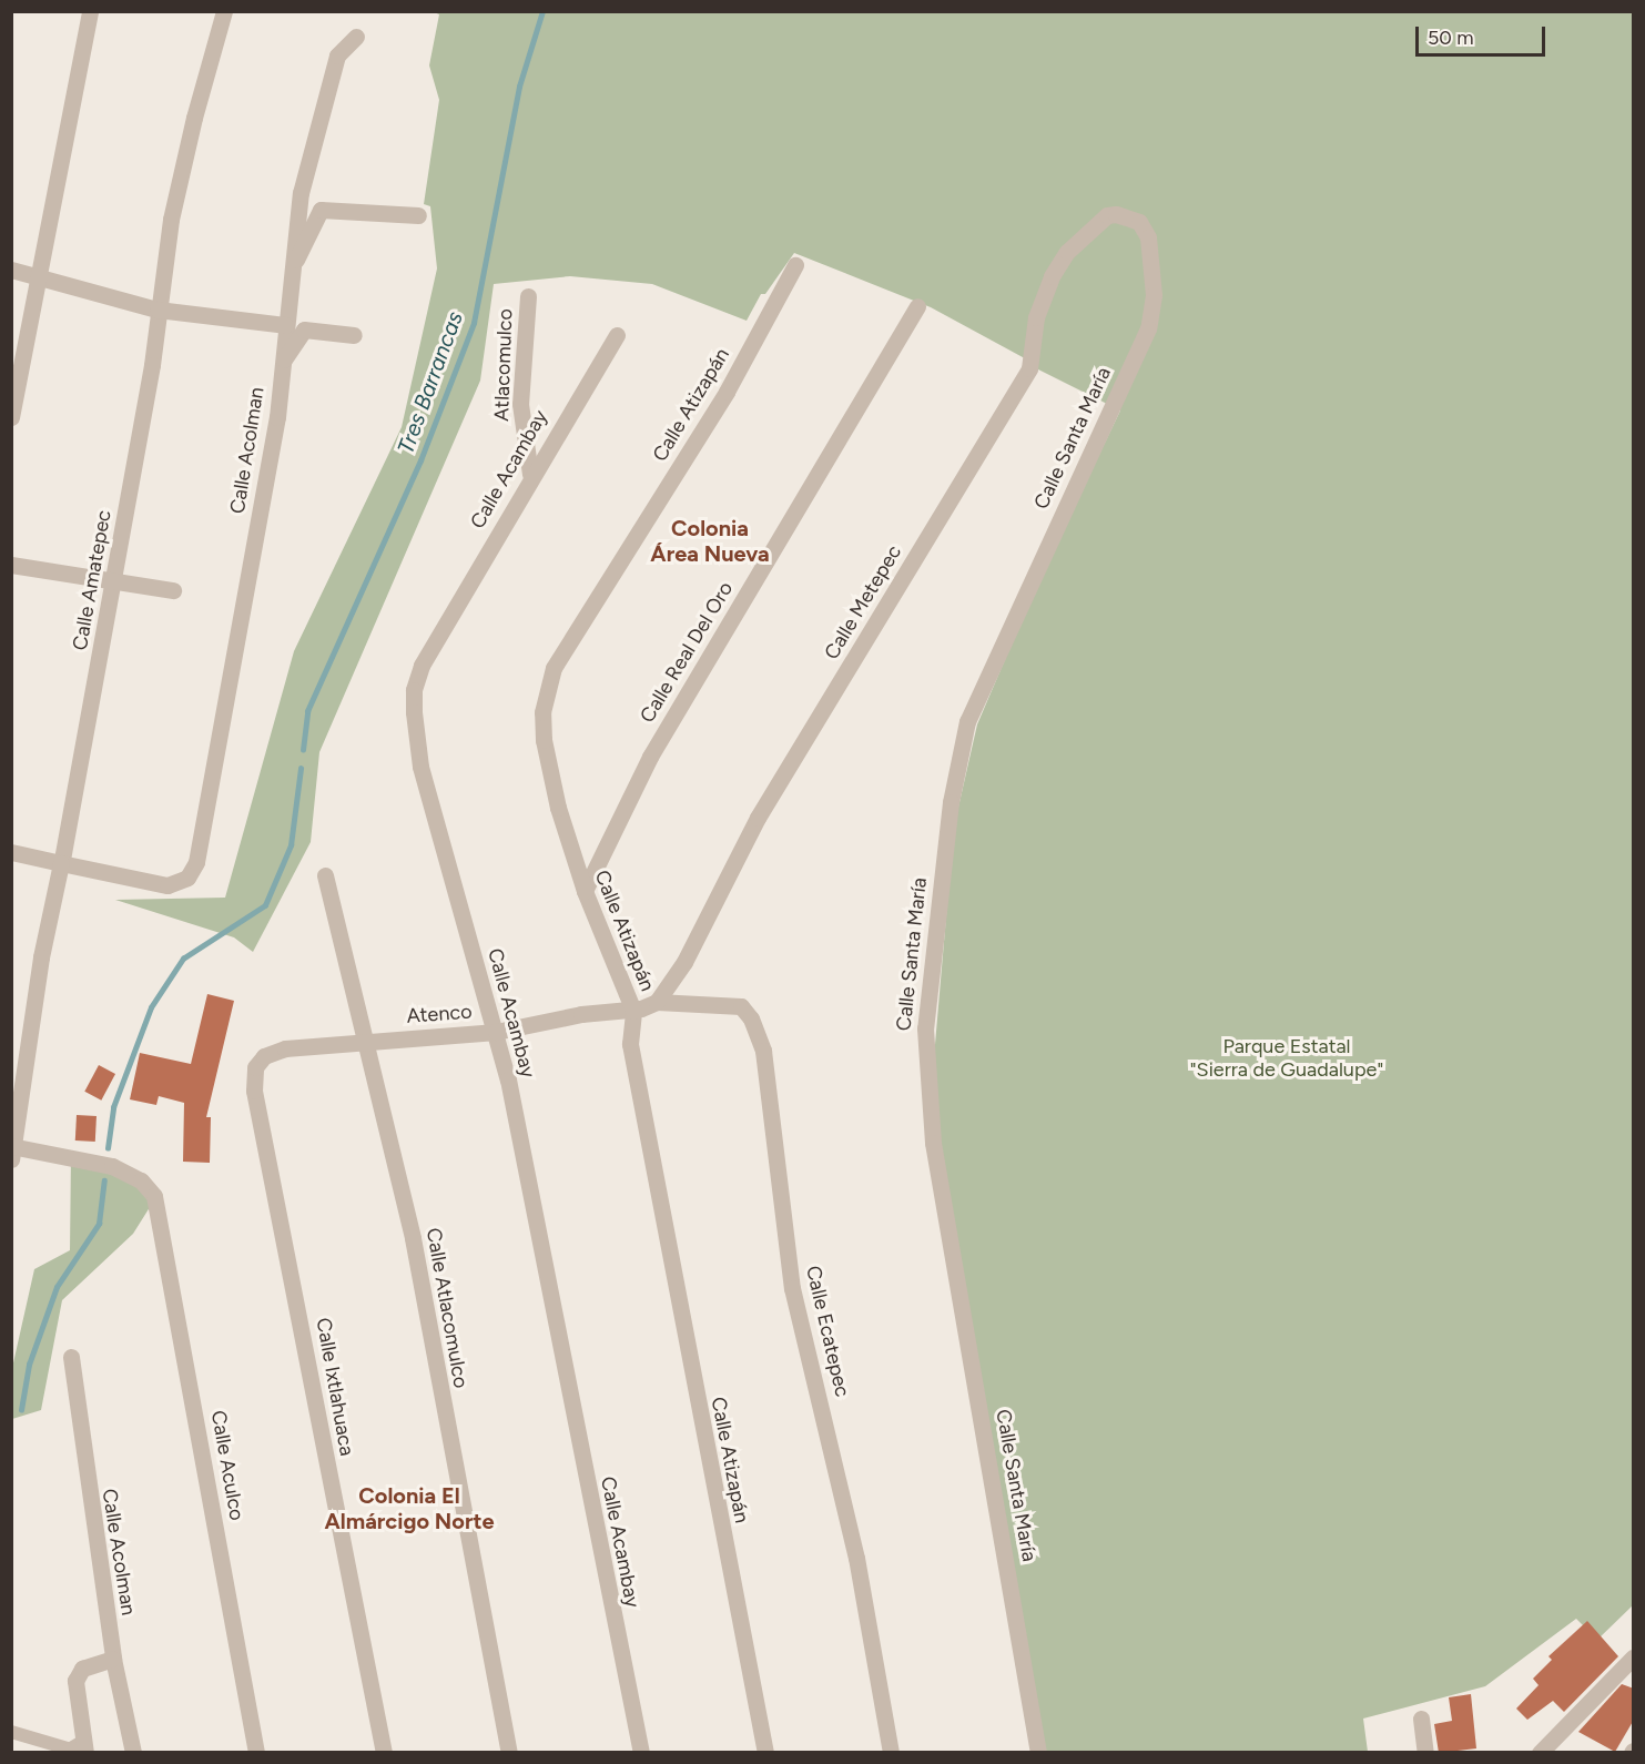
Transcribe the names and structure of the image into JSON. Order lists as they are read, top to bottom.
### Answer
{
  "streets": {
    "street": [
      "Atlacomulco",
      "Calle Atizapán",
      "Calle Santa María",
      "Calle Acolman",
      "Calle Acambay",
      "Calle Amatepec",
      "Calle Metepec",
      "Calle Real Del Oro",
      "Atenco",
      "Calle Atlacomulco",
      "Calle Ecatepec",
      "Calle Ixtlahuaca",
      "Calle Aculco"
    ]
  },
  "crossings": [
    ["Atlacomulco", "Calle Acambay"],
    ["Calle Atizapán", "Calle Real Del Oro"],
    ["Calle Atizapán", "Atenco"],
    ["Calle Santa María", "Calle Metepec"],
    ["Calle Acolman", "Calle Amatepec"],
    ["Calle Acambay", "Atenco"],
    ["Calle Amatepec", "Calle Aculco"],
    ["Calle Metepec", "Calle Ecatepec"],
    ["Atenco", "Calle Atlacomulco"],
    ["Atenco", "Calle Ixtlahuaca"]
  ],
  "districts": ["Colonia Área Nueva", "Colonia El Almárcigo Norte"],
  "water": ["Tres Barrancas"],
  "parks": ["Parque Estatal \"Sierra de Guadalupe\""],
  "scale_bar": "50 m"
}
